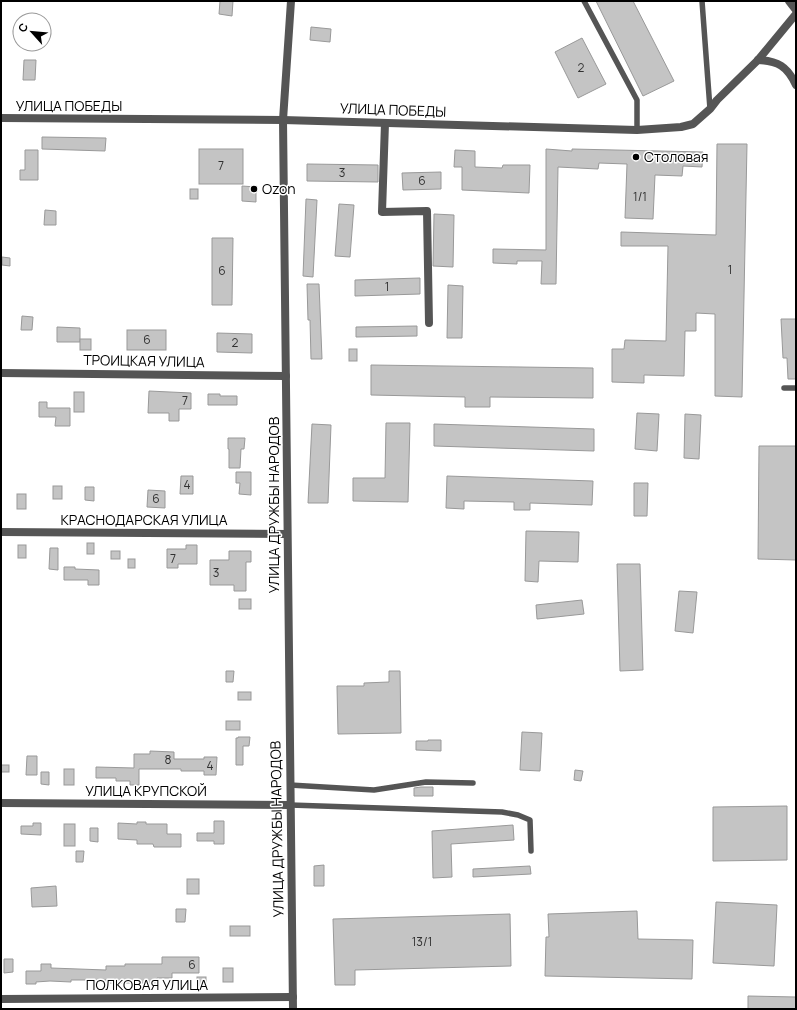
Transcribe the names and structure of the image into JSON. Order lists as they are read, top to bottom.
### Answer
{
  "streets": {
    "street": [
      "УЛИЦА ПОБЕДЫ",
      "ТРОИЦКАЯ УЛИЦА",
      "УЛИЦА ДРУЖБЫ НАРОДОВ",
      "КРАСНОДАРСКАЯ УЛИЦА",
      "УЛИЦА КРУПСКОЙ",
      "ПОЛКОВАЯ УЛИЦА"
    ]
  },
  "crossings": [
    ["УЛИЦА ПОБЕДЫ", "УЛИЦА ДРУЖБЫ НАРОДОВ"],
    ["ТРОИЦКАЯ УЛИЦА", "УЛИЦА ДРУЖБЫ НАРОДОВ"],
    ["УЛИЦА ДРУЖБЫ НАРОДОВ", "КРАСНОДАРСКАЯ УЛИЦА"],
    ["УЛИЦА ДРУЖБЫ НАРОДОВ", "УЛИЦА КРУПСКОЙ"],
    ["УЛИЦА ДРУЖБЫ НАРОДОВ", "ПОЛКОВАЯ УЛИЦА"]
  ],
  "places": ["Столовая", "Ozon"],
  "house_numbers": [
    "2",
    "7",
    "3",
    "6",
    "1/1",
    "1",
    "6",
    "1",
    "6",
    "2",
    "7",
    "4",
    "6",
    "7",
    "3",
    "8",
    "4",
    "13/1",
    "6"
  ],
  "north": "top left"
}
